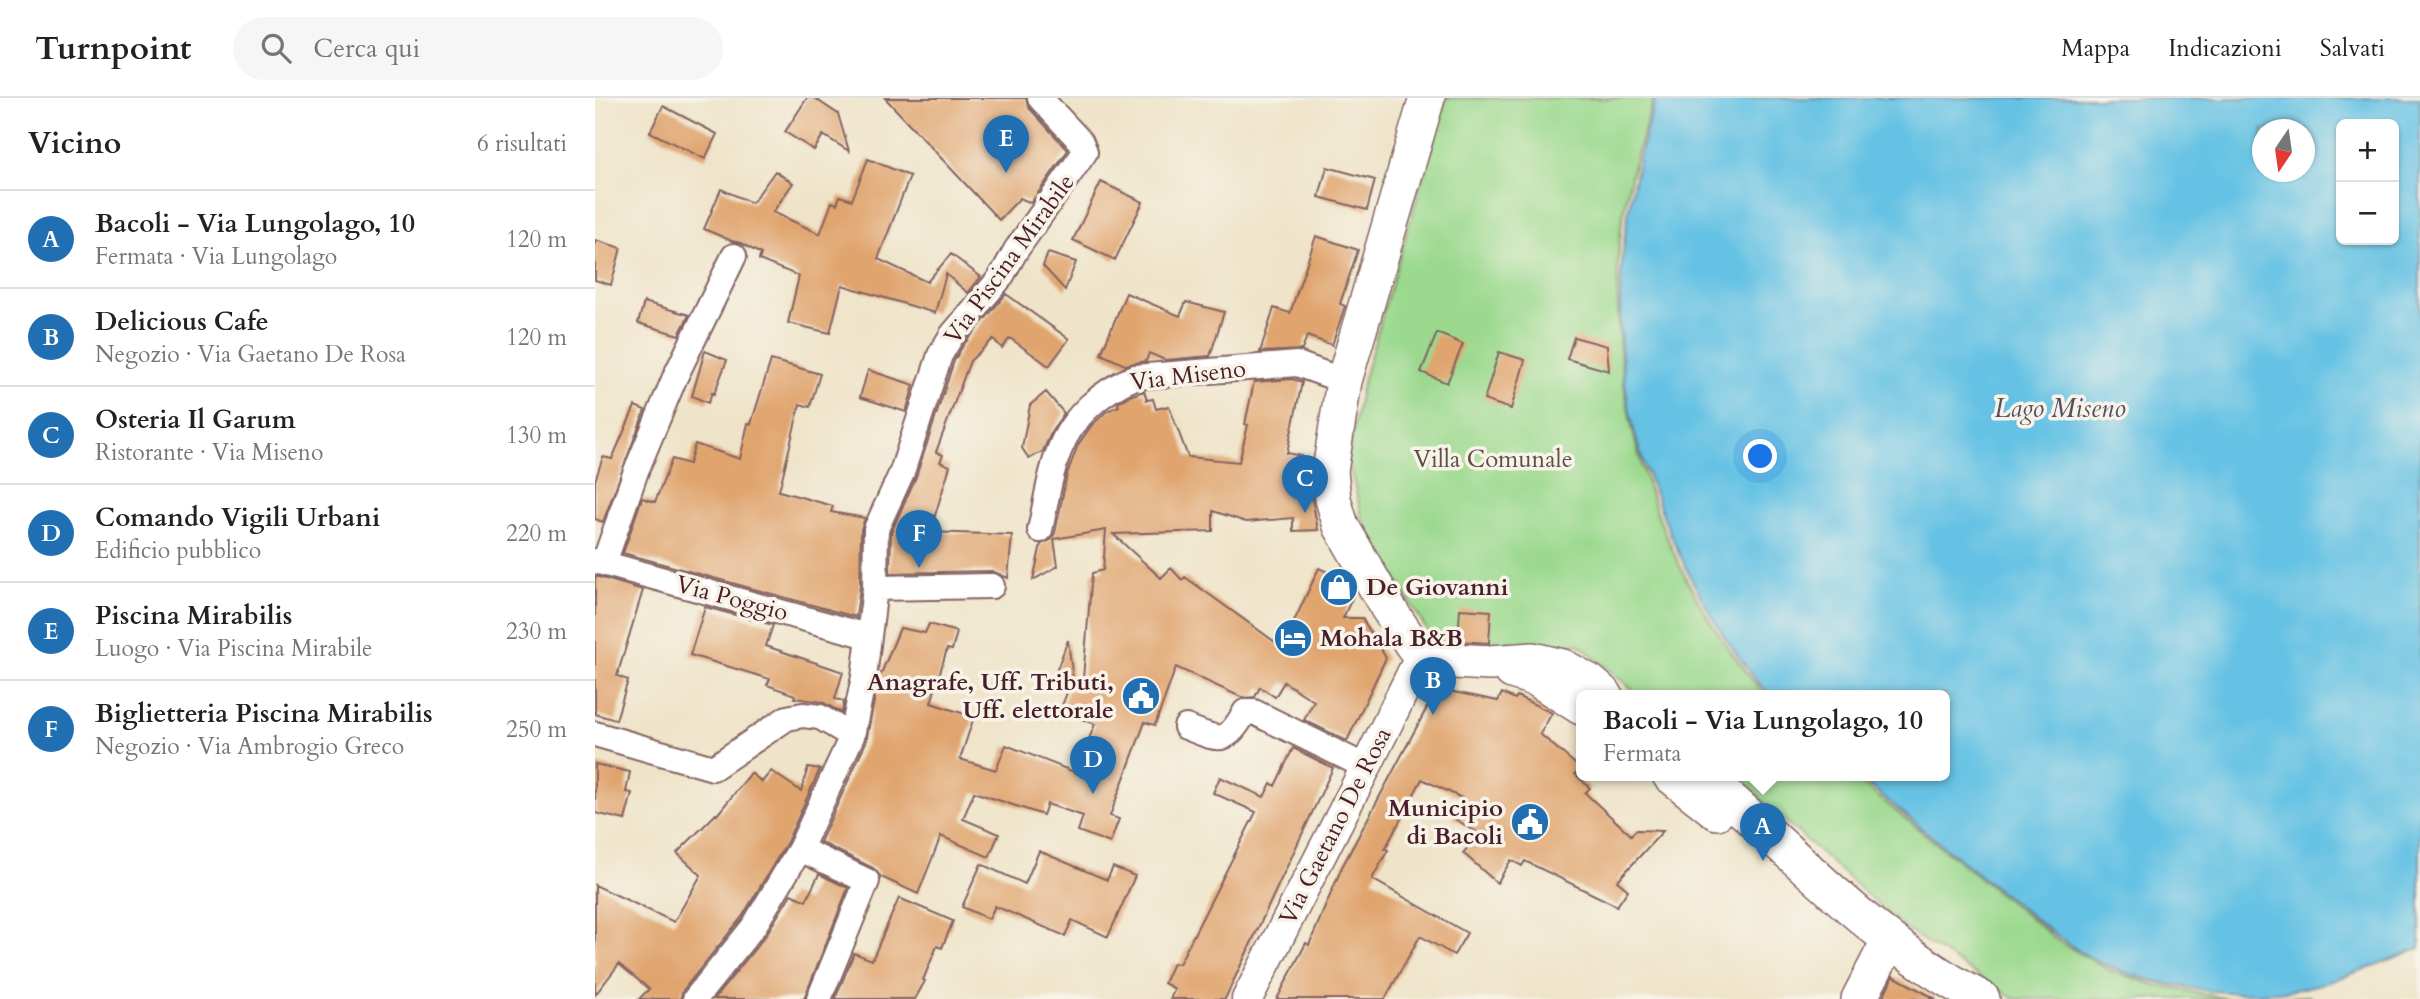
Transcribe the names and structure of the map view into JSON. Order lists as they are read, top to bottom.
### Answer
{
  "streets": {
    "street": [
      "Via Piscina Mirabile",
      "Via Miseno",
      "Via Poggio",
      "Via Gaetano De Rosa"
    ]
  },
  "crossings": [
    ["Via Piscina Mirabile", "Via Poggio"]
  ],
  "water": ["Lago Miseno"],
  "parks": ["Villa Comunale"],
  "places": {
    "shop": ["De Giovanni"],
    "hotel": ["Mohala B&B"],
    "public building": ["Anagrafe, Uff. Tributi, Uff. elettorale", "Municipio di Bacoli"]
  },
  "north": "bottom",
  "page": {
    "header": "Turnpoint",
    "search": "Cerca qui",
    "nav": ["Mappa", "Indicazioni", "Salvati"],
    "heading": ["Vicino", "6 risultati"],
    "pins": [
      "E",
      "C",
      "F",
      "B",
      "D",
      "A"
    ],
    "map_buttons": ["+", "−"],
    "list": [
      {
        "mark": "A",
        "name": "Bacoli - Via Lungolago, 10",
        "note": "Fermata · Via Lungolago",
        "value": "120 m"
      },
      {
        "mark": "B",
        "name": "Delicious Cafe",
        "note": "Negozio · Via Gaetano De Rosa",
        "value": "120 m"
      },
      {
        "mark": "C",
        "name": "Osteria Il Garum",
        "note": "Ristorante · Via Miseno",
        "value": "130 m"
      },
      {
        "mark": "D",
        "name": "Comando Vigili Urbani",
        "note": "Edificio pubblico",
        "value": "220 m"
      },
      {
        "mark": "E",
        "name": "Piscina Mirabilis",
        "note": "Luogo · Via Piscina Mirabile",
        "value": "230 m"
      },
      {
        "mark": "F",
        "name": "Biglietteria Piscina Mirabilis",
        "note": "Negozio · Via Ambrogio Greco",
        "value": "250 m"
      }
    ],
    "popup": ["Bacoli - Via Lungolago, 10", "Fermata"]
  }
}
